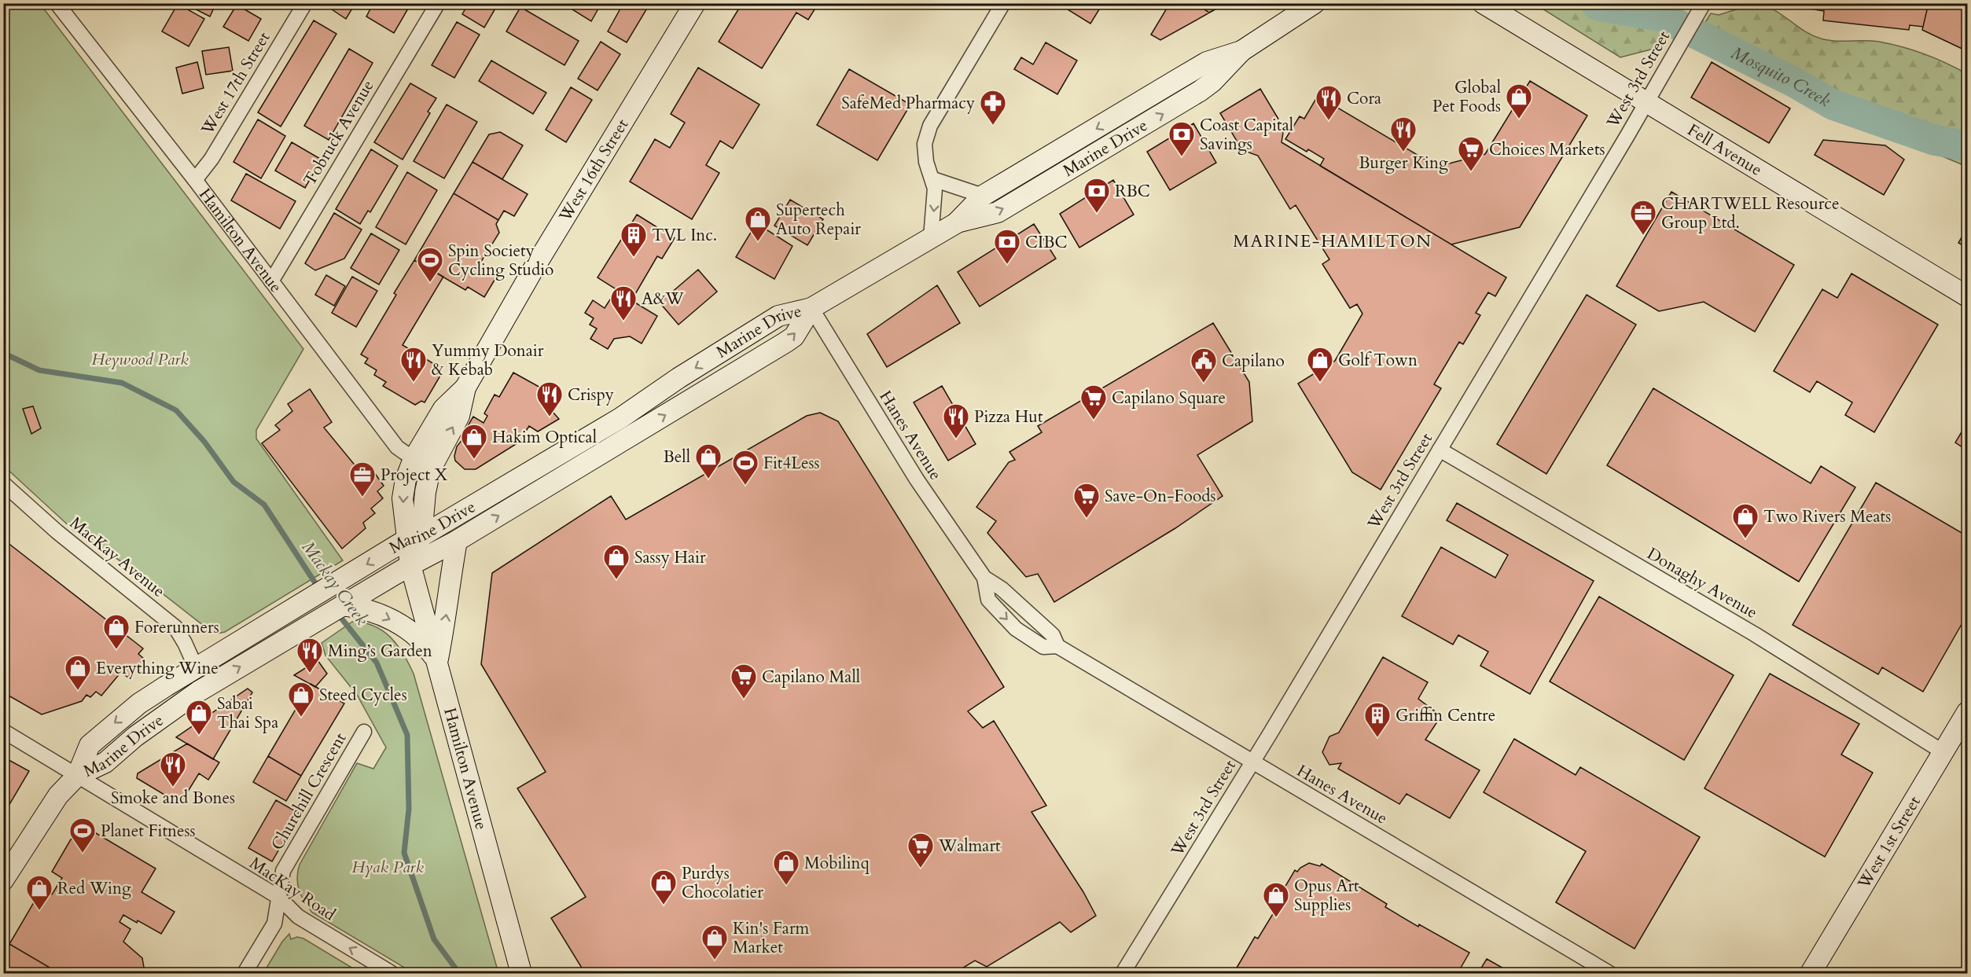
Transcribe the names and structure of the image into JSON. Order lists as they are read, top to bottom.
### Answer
{
  "streets": {
    "main road": [
      "Marine Drive",
      "Fell Avenue",
      "West 16th Street",
      "Hamilton Avenue",
      "West 1st Street"
    ],
    "street": [
      "West 3rd Street",
      "West 17th Street",
      "Tobruck Avenue",
      "Hanes Avenue",
      "MacKay Avenue",
      "Donaghy Avenue",
      "Churchill Crescent",
      "MacKay Road"
    ]
  },
  "crossings": [
    ["West 3rd Street", "Fell Avenue"],
    ["West 3rd Street", "Hanes Avenue"],
    ["West 3rd Street", "Donaghy Avenue"],
    ["West 17th Street", "Hamilton Avenue"],
    ["Tobruck Avenue", "Hamilton Avenue"],
    ["Marine Drive", "West 16th Street"],
    ["Marine Drive", "Hamilton Avenue"],
    ["Marine Drive", "Hanes Avenue"],
    ["Marine Drive", "MacKay Avenue"],
    ["Marine Drive", "MacKay Road"],
    ["West 16th Street", "Hamilton Avenue"],
    ["Donaghy Avenue", "West 1st Street"],
    ["Churchill Crescent", "MacKay Road"]
  ],
  "districts": ["MARINE-HAMILTON"],
  "water": ["Mosquito Creek", "Mackay Creek"],
  "parks": ["Heywood Park", "Hyak Park"],
  "places": {
    "shop": [
      "Global Pet Foods",
      "Supertech Auto Repair",
      "Golf Town",
      "Hakim Optical",
      "Bell",
      "Two Rivers Meats",
      "Sassy Hair",
      "Forerunners",
      "Everything Wine",
      "Steed Cycles",
      "Sabai Thai Spa",
      "Mobilinq",
      "Purdys Chocolatier",
      "Red Wing",
      "Opus Art Supplies",
      "Kin's Farm Market"
    ],
    "restaurant": [
      "Cora",
      "Burger King",
      "A&W",
      "Yummy Donair & Kebab",
      "Crispy",
      "Pizza Hut",
      "Ming’s Garden",
      "Smoke and Bones"
    ],
    "pharmacy": ["SafeMed Pharmacy"],
    "bank": ["Coast Capital Savings", "RBC", "CIBC"],
    "supermarket": [
      "Choices Markets",
      "Capilano Square",
      "Save-On-Foods",
      "Capilano Mall",
      "Walmart"
    ],
    "office": ["CHARTWELL Resource Group Ltd.", "Project X"],
    "building": ["TVL Inc.", "Griffin Centre"],
    "sports": ["Spin Society Cycling Studio", "Fit4Less", "Planet Fitness"],
    "public building": ["Capilano"]
  }
}
